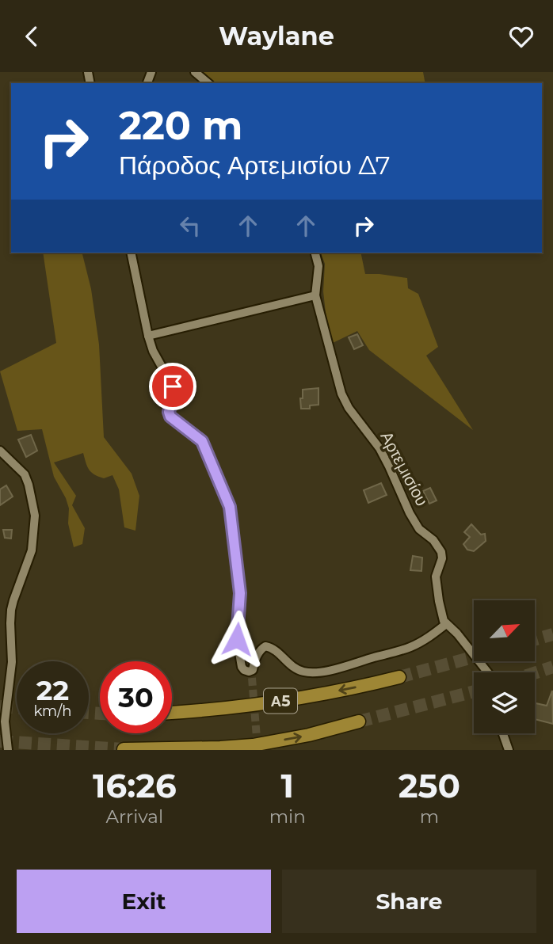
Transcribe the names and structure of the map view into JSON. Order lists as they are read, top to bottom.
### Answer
{
  "streets": {
    "highway": ["Α5"],
    "street": ["Αρτεμισίου"]
  },
  "north": "top right",
  "page": {
    "header": "Waylane",
    "turn": ["220 m", "Πάροδος Αρτεμισίου Δ7"],
    "speed": "22 km/h",
    "limit": "30",
    "eta": [
      "16:26",
      "Arrival",
      "1",
      "min",
      "250",
      "m"
    ],
    "buttons": ["Exit", "Share"]
  }
}
